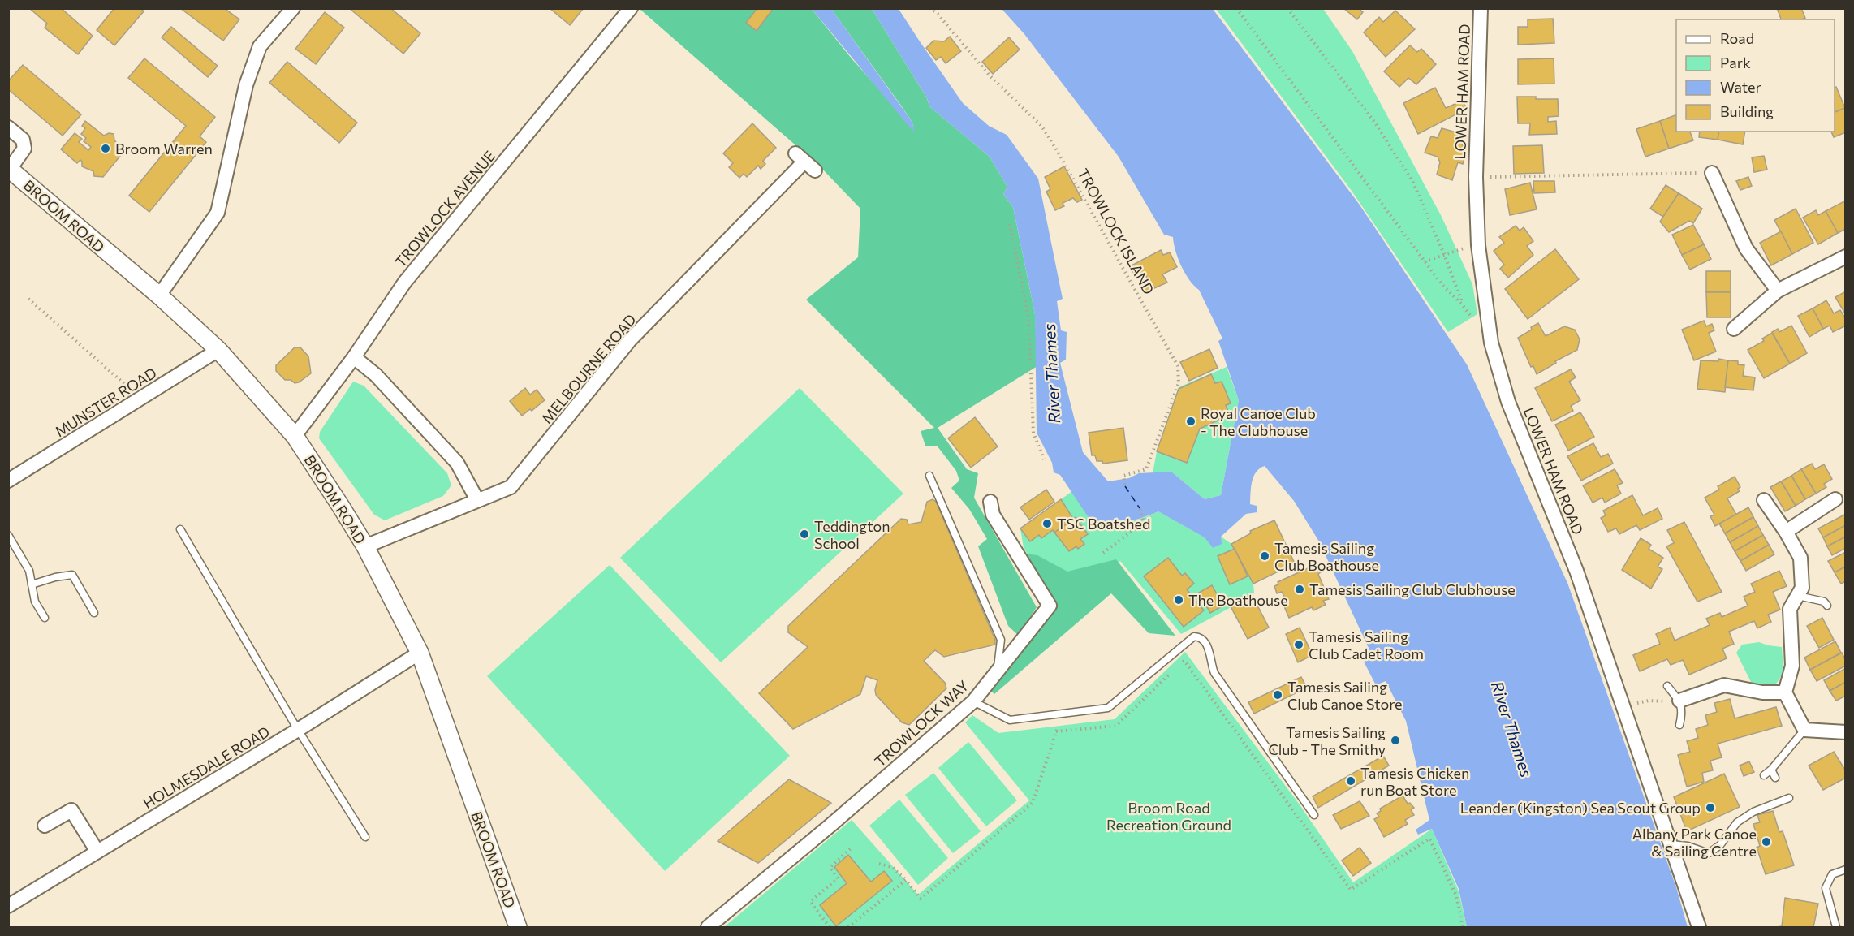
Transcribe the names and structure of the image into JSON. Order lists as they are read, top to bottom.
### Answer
{
  "streets": {
    "street": [
      "LOWER HAM ROAD",
      "TROWLOCK AVENUE",
      "BROOM ROAD",
      "MELBOURNE ROAD",
      "MUNSTER ROAD",
      "TROWLOCK WAY",
      "HOLMESDALE ROAD"
    ],
    "path": ["TROWLOCK ISLAND"]
  },
  "crossings": [
    ["TROWLOCK AVENUE", "BROOM ROAD"],
    ["BROOM ROAD", "MELBOURNE ROAD"],
    ["BROOM ROAD", "MUNSTER ROAD"],
    ["BROOM ROAD", "HOLMESDALE ROAD"]
  ],
  "water": ["River Thames"],
  "parks": ["Broom Road Recreation Ground"],
  "places": [
    "Broom Warren",
    "Royal Canoe Club - The Clubhouse",
    "TSC Boatshed",
    "Teddington School",
    "Tamesis Sailing Club Boathouse",
    "Tamesis Sailing Club Clubhouse",
    "The Boathouse",
    "Tamesis Sailing Club Cadet Room",
    "Tamesis Sailing Club Canoe Store",
    "Tamesis Sailing Club - The Smithy",
    "Tamesis Chicken run Boat Store",
    "Leander (Kingston) Sea Scout Group",
    "Albany Park Canoe & Sailing Centre"
  ],
  "legend": [
    "Road",
    "Park",
    "Water",
    "Building"
  ]
}
